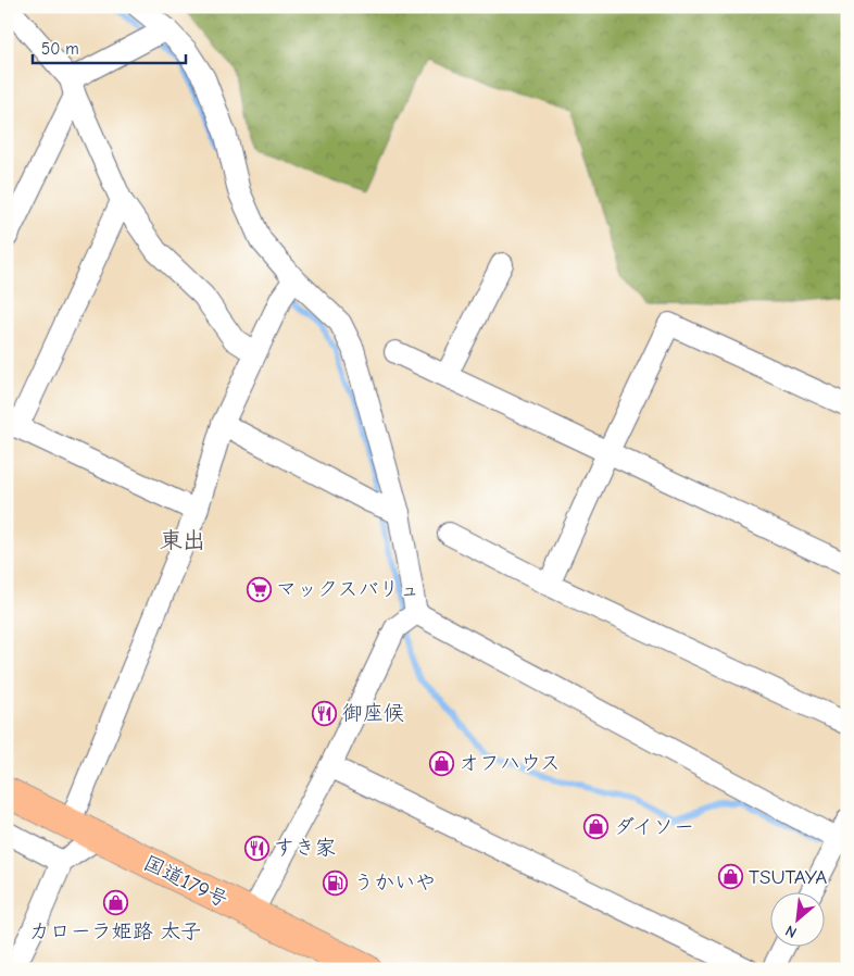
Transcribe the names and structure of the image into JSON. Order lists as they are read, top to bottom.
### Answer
{
  "streets": {
    "highway": ["国道179号"]
  },
  "districts": ["東出"],
  "places": {
    "supermarket": ["マックスバリュ"],
    "restaurant": ["御座候", "すき家"],
    "shop": [
      "オフハウス",
      "ダイソー",
      "TSUTAYA",
      "カローラ姫路 太子"
    ],
    "fuel station": ["うかいや"]
  },
  "scale_bar": "50 m",
  "north": "bottom left"
}
